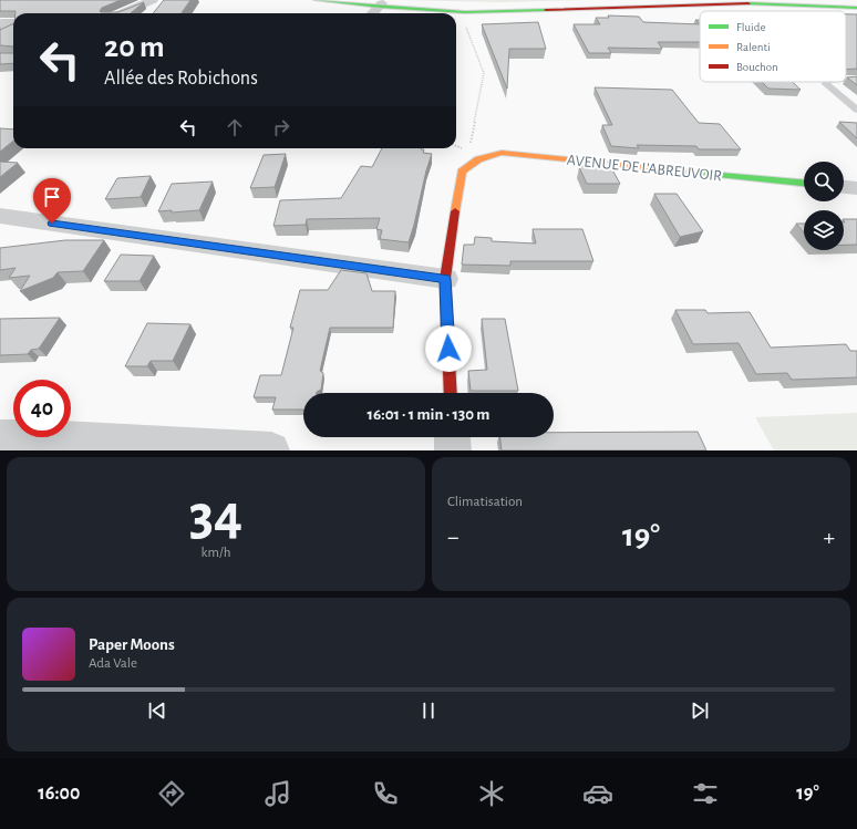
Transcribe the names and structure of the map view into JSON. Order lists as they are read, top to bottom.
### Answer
{
  "streets": {
    "main road": ["AVENUE DE L'ABREUVOIR"]
  },
  "legend": ["Fluide", "Ralenti", "Bouchon"],
  "page": {
    "turn": ["20 m", "Allée des Robichons"],
    "limit": "40",
    "trip": "16:01 · 1 min · 130 m",
    "tile": [
      ["34", "km/h"],
      "Climatisation"
    ],
    "heat": ["−", "19°", "+"],
    "song": ["Paper Moons", "Ada Vale"],
    "tabs": ["16:00", "19°"]
  }
}
